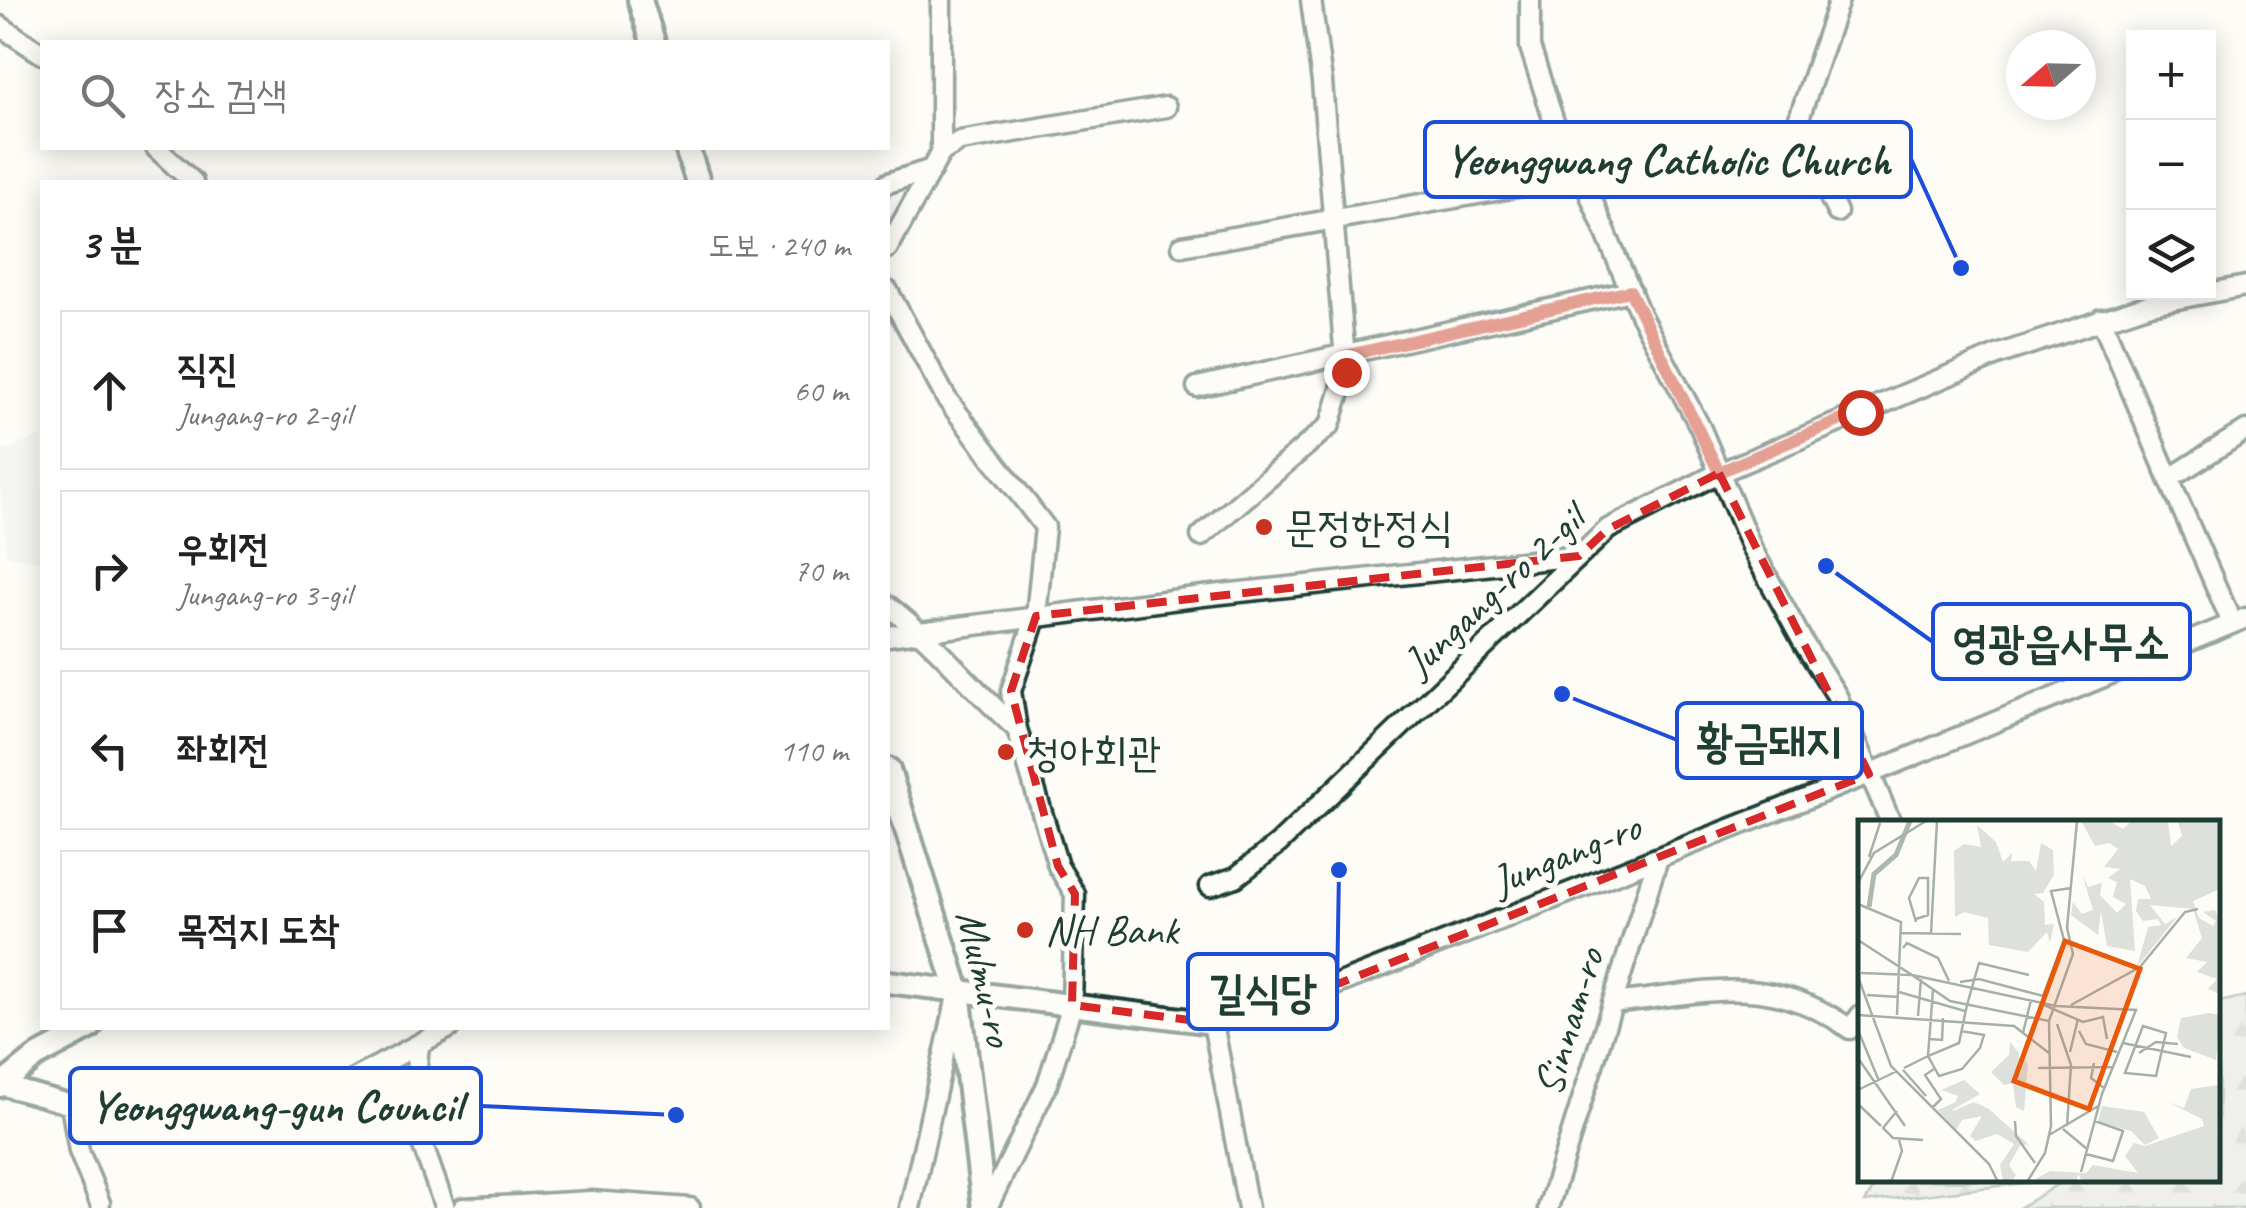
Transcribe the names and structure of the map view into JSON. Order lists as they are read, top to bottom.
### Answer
{
  "streets": {
    "main road": ["Mulmu-ro"],
    "street": ["Jungang-ro 2-gil", "Jungang-ro", "Sinnam-ro"]
  },
  "crossings": [
    ["Jungang-ro", "Mulmu-ro"],
    ["Jungang-ro", "Sinnam-ro"]
  ],
  "places": [
    "Yeonggwang Catholic Church",
    "문정한정식",
    "영광읍사무소",
    "황금돼지",
    "청아회관",
    "길식당",
    "NH Bank",
    "Yeonggwang-gun Council"
  ],
  "north": "left",
  "page": {
    "map_buttons": ["+", "−"],
    "search": "장소 검색",
    "heading": ["3 분", "도보 · 240 m"],
    "list": [
      ["직진", "Jungang-ro 2-gil", "60 m"],
      ["우회전", "Jungang-ro 3-gil", "70 m"],
      ["좌회전", "110 m"],
      "목적지 도착"
    ]
  }
}
